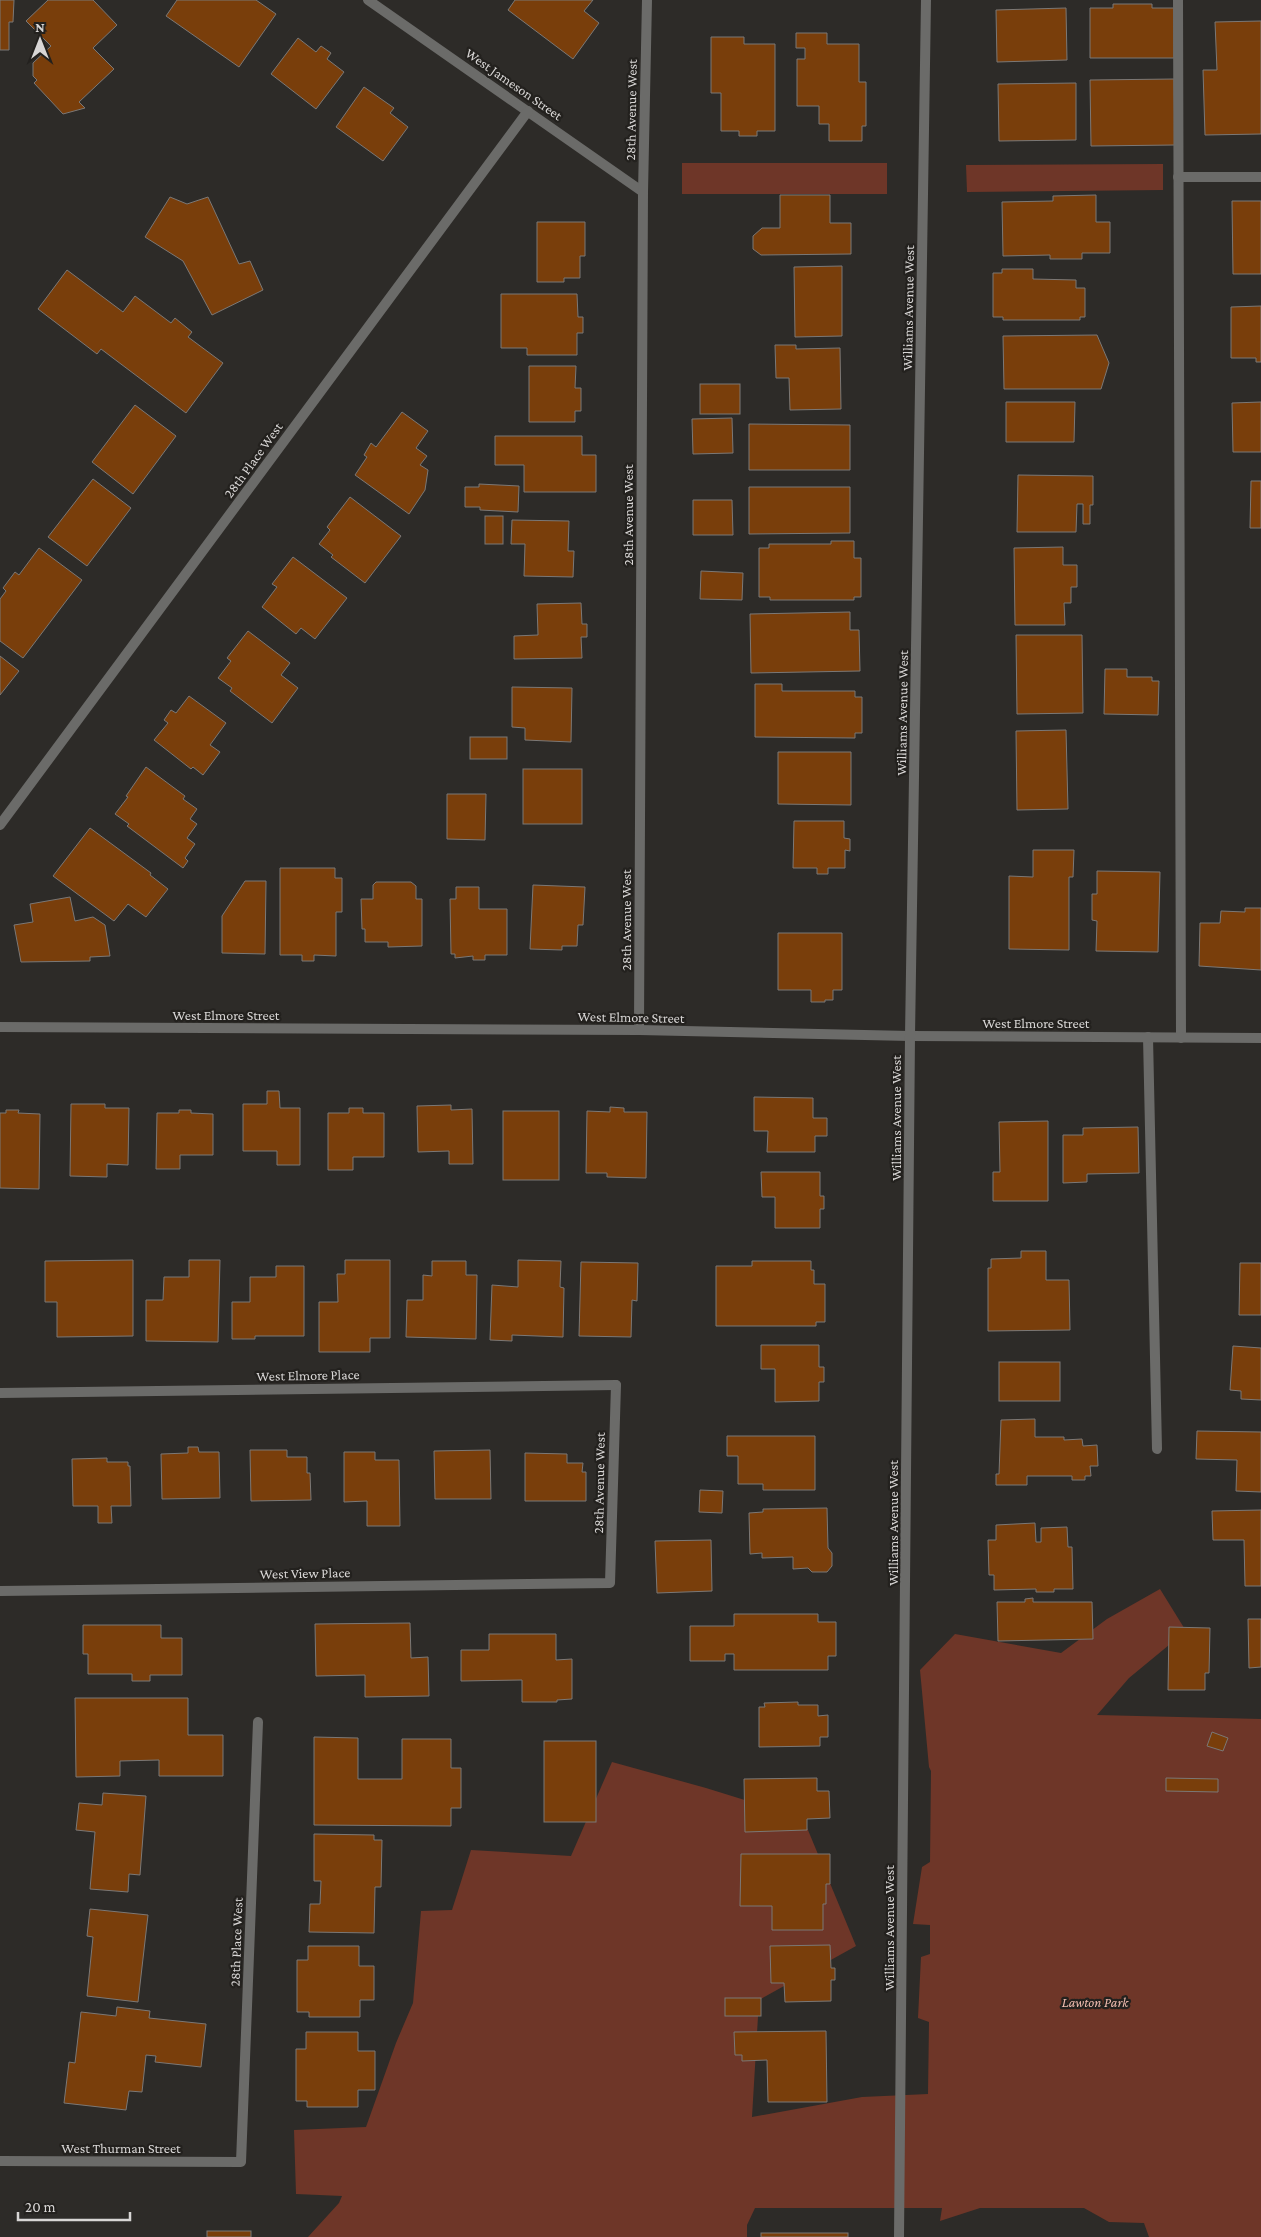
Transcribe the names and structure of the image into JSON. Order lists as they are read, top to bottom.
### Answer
{
  "streets": {
    "street": [
      "West Jameson Street",
      "28th Avenue West",
      "Williams Avenue West",
      "28th Place West",
      "West Elmore Street",
      "West Elmore Place",
      "West View Place",
      "West Thurman Street"
    ]
  },
  "crossings": [
    ["West Jameson Street", "28th Avenue West"],
    ["West Jameson Street", "28th Place West"],
    ["28th Avenue West", "West Elmore Street"],
    ["28th Avenue West", "West Elmore Place"],
    ["28th Avenue West", "West View Place"],
    ["Williams Avenue West", "West Elmore Street"],
    ["28th Place West", "West Thurman Street"]
  ],
  "parks": ["Lawton Park"],
  "scale_bar": "20 m",
  "north": "top"
}
